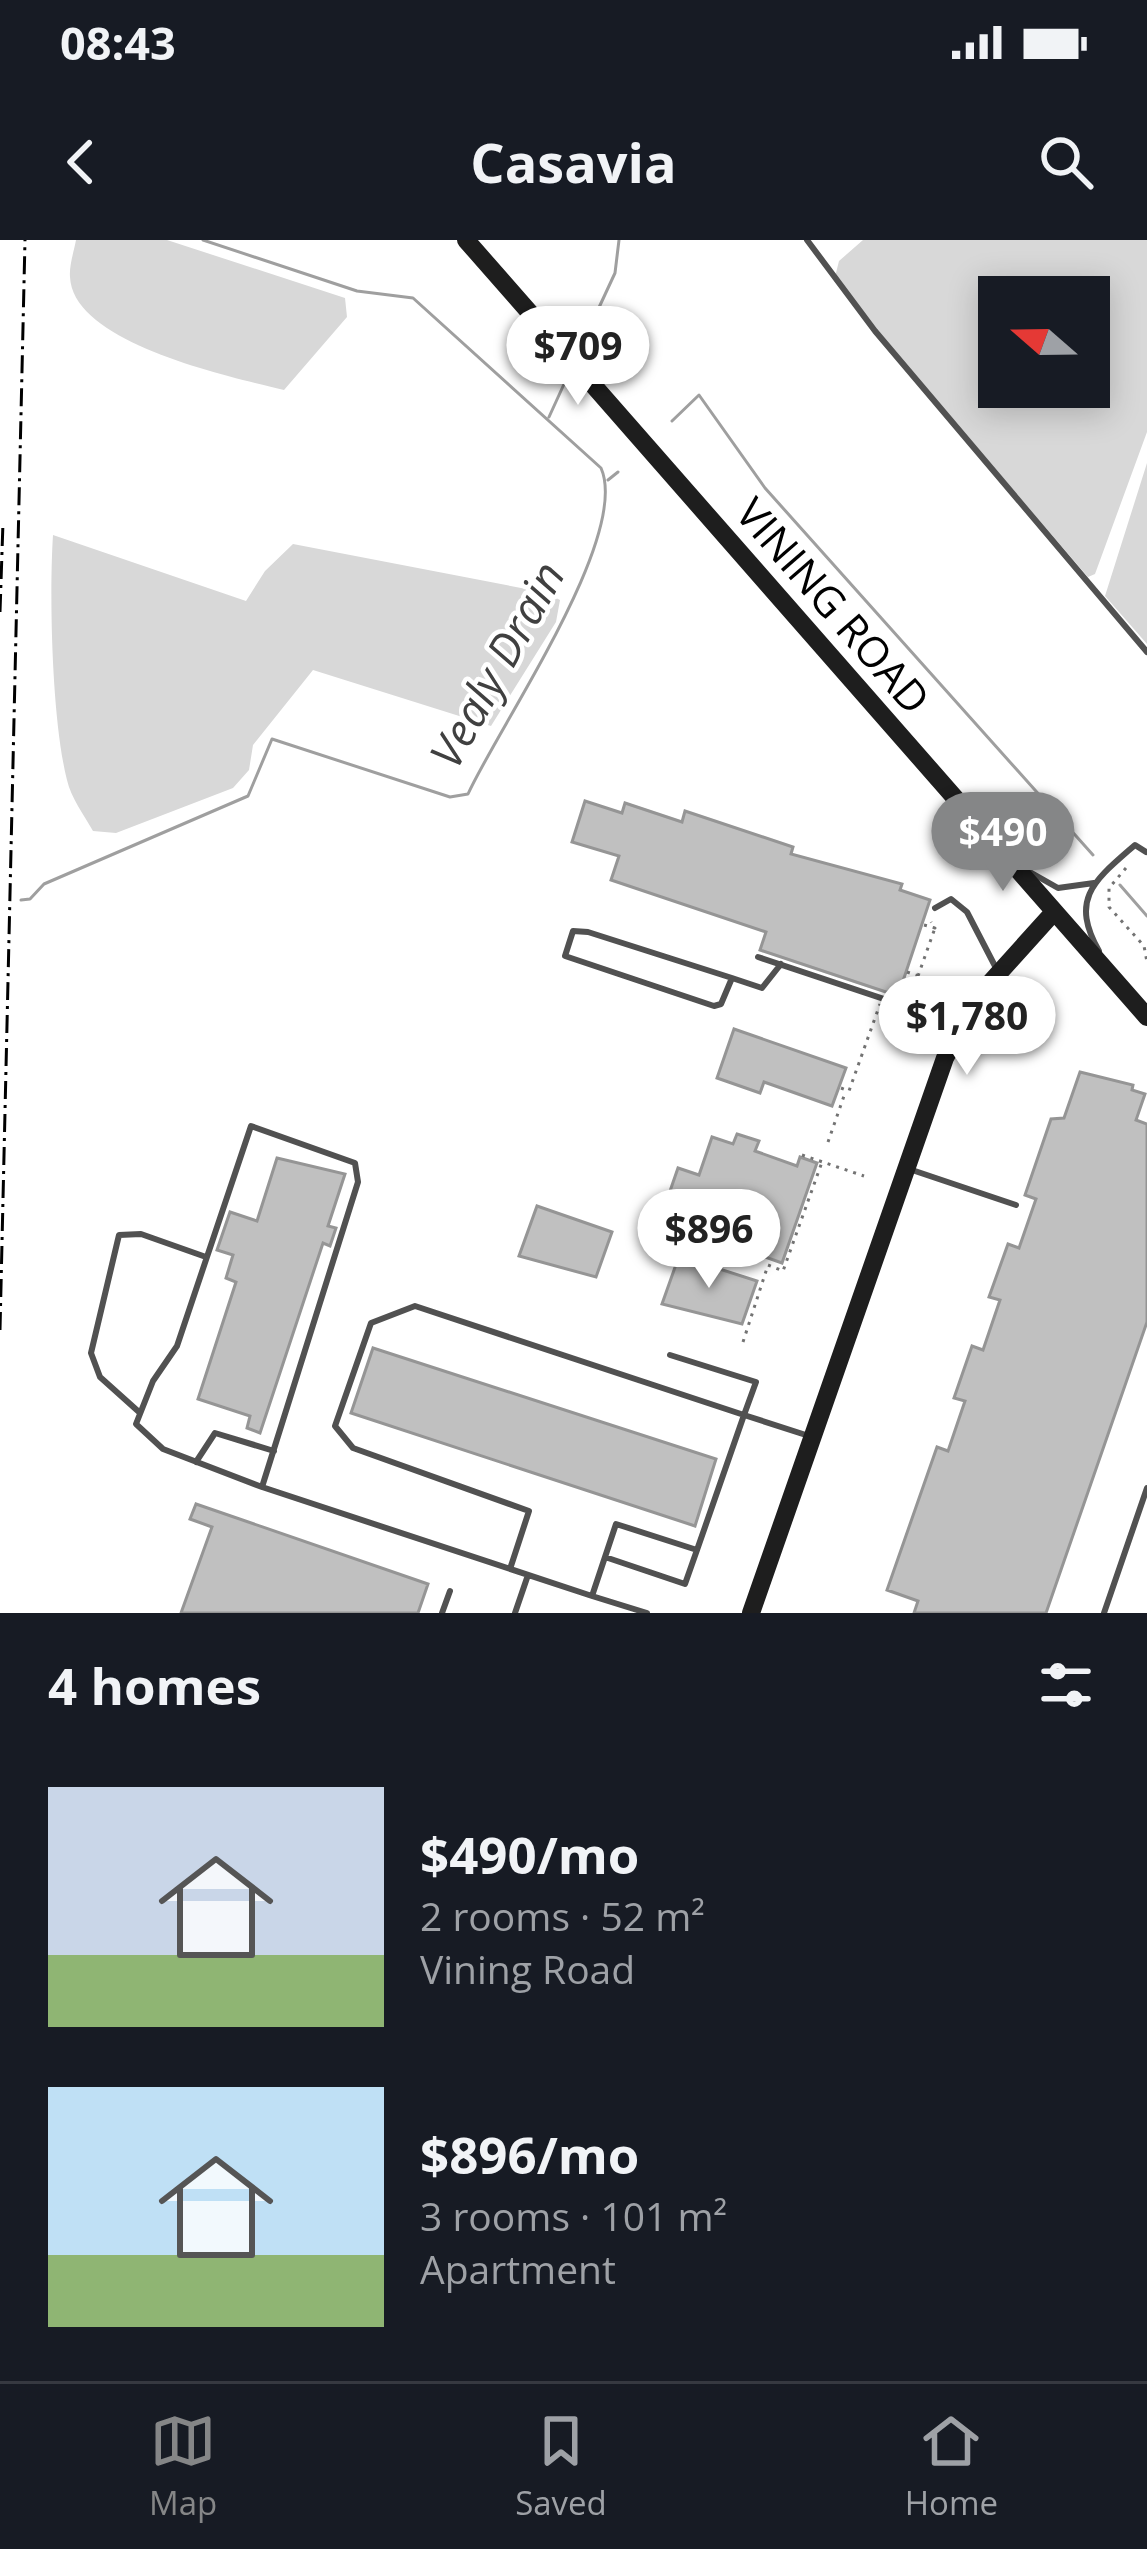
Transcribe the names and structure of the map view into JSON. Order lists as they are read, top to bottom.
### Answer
{
  "streets": {
    "main road": ["VINING ROAD"]
  },
  "water": ["Vealy Drain"],
  "north": "left",
  "page": {
    "status": "08:43",
    "header": "Casavia",
    "price": [
      "$709",
      "$490",
      "$1,780",
      "$896"
    ],
    "heading": "4 homes",
    "list": [
      {
        "name": "$490/mo",
        "note": "2 rooms · 52 m² · Vining Road"
      },
      {
        "name": "$896/mo",
        "note": "3 rooms · 101 m² · Apartment"
      }
    ],
    "tabs": ["Map", "Saved", "Home"]
  }
}
